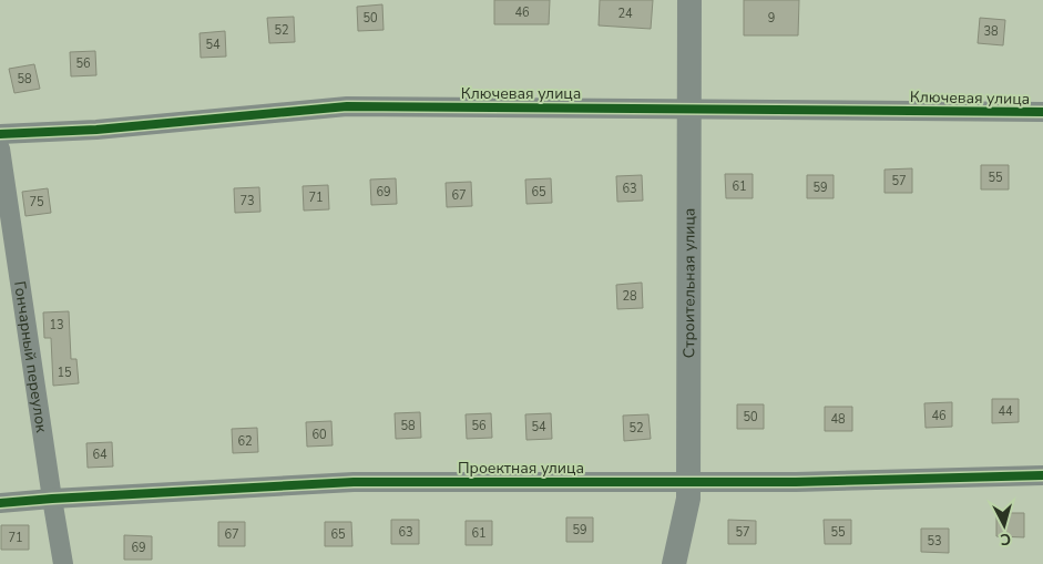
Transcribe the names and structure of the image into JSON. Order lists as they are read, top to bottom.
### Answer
{
  "streets": {
    "street": [
      "Ключевая улица",
      "Строительная улица",
      "Гончарный переулок",
      "Проектная улица"
    ]
  },
  "crossings": [
    ["Ключевая улица", "Строительная улица"],
    ["Строительная улица", "Проектная улица"],
    ["Гончарный переулок", "Проектная улица"]
  ],
  "house_numbers": [
    "46",
    "24",
    "50",
    "9",
    "52",
    "38",
    "54",
    "56",
    "58",
    "55",
    "57",
    "61",
    "59",
    "63",
    "69",
    "65",
    "67",
    "71",
    "73",
    "75",
    "28",
    "13",
    "15",
    "44",
    "46",
    "50",
    "48",
    "58",
    "56",
    "54",
    "52",
    "60",
    "62",
    "64",
    "59",
    "63",
    "57",
    "55",
    "61",
    "67",
    "65",
    "71",
    "53",
    "69"
  ],
  "north": "bottom"
}
